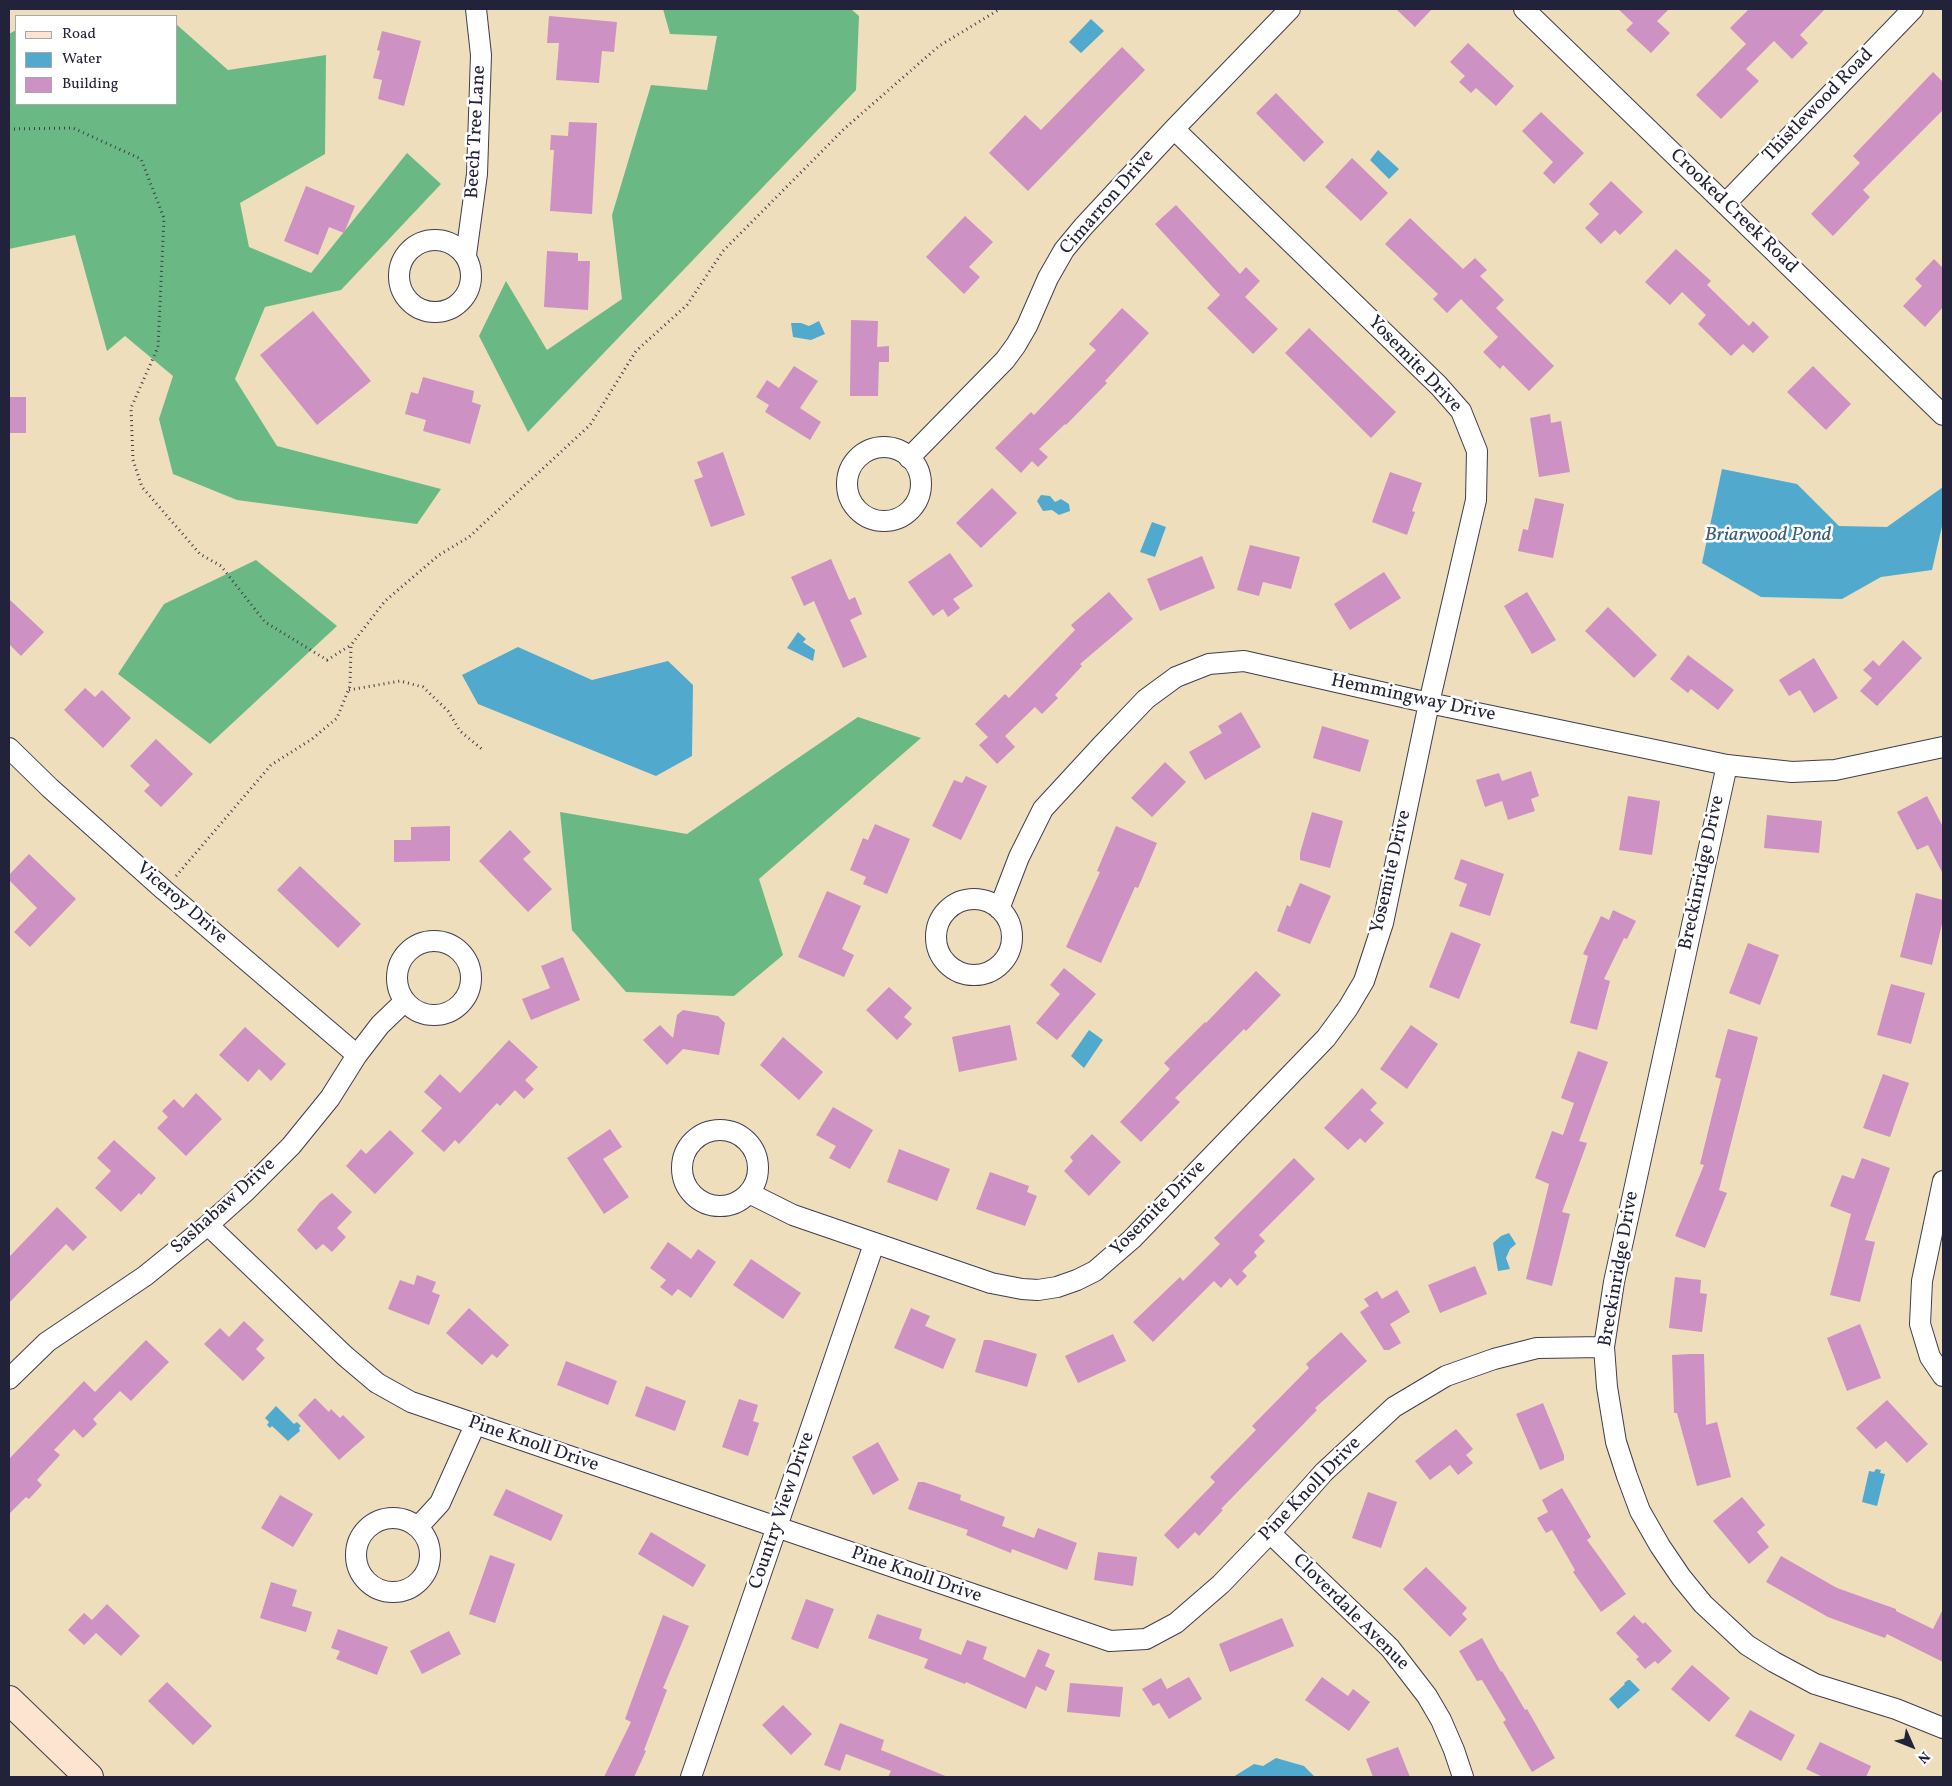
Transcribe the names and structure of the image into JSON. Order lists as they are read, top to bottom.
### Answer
{
  "streets": {
    "street": [
      "Thistlewood Road",
      "Beech Tree Lane",
      "Cimarron Drive",
      "Crooked Creek Road",
      "Yosemite Drive",
      "Hemmingway Drive",
      "Breckinridge Drive",
      "Viceroy Drive",
      "Sashabaw Drive",
      "Pine Knoll Drive",
      "Country View Drive",
      "Cloverdale Avenue"
    ]
  },
  "crossings": [
    ["Thistlewood Road", "Crooked Creek Road"],
    ["Cimarron Drive", "Yosemite Drive"],
    ["Yosemite Drive", "Hemmingway Drive"],
    ["Yosemite Drive", "Country View Drive"],
    ["Hemmingway Drive", "Breckinridge Drive"],
    ["Breckinridge Drive", "Pine Knoll Drive"],
    ["Viceroy Drive", "Sashabaw Drive"],
    ["Sashabaw Drive", "Pine Knoll Drive"],
    ["Pine Knoll Drive", "Country View Drive"],
    ["Pine Knoll Drive", "Cloverdale Avenue"]
  ],
  "water": ["Briarwood Pond"],
  "legend": ["Road", "Water", "Building"],
  "north": "bottom right"
}
